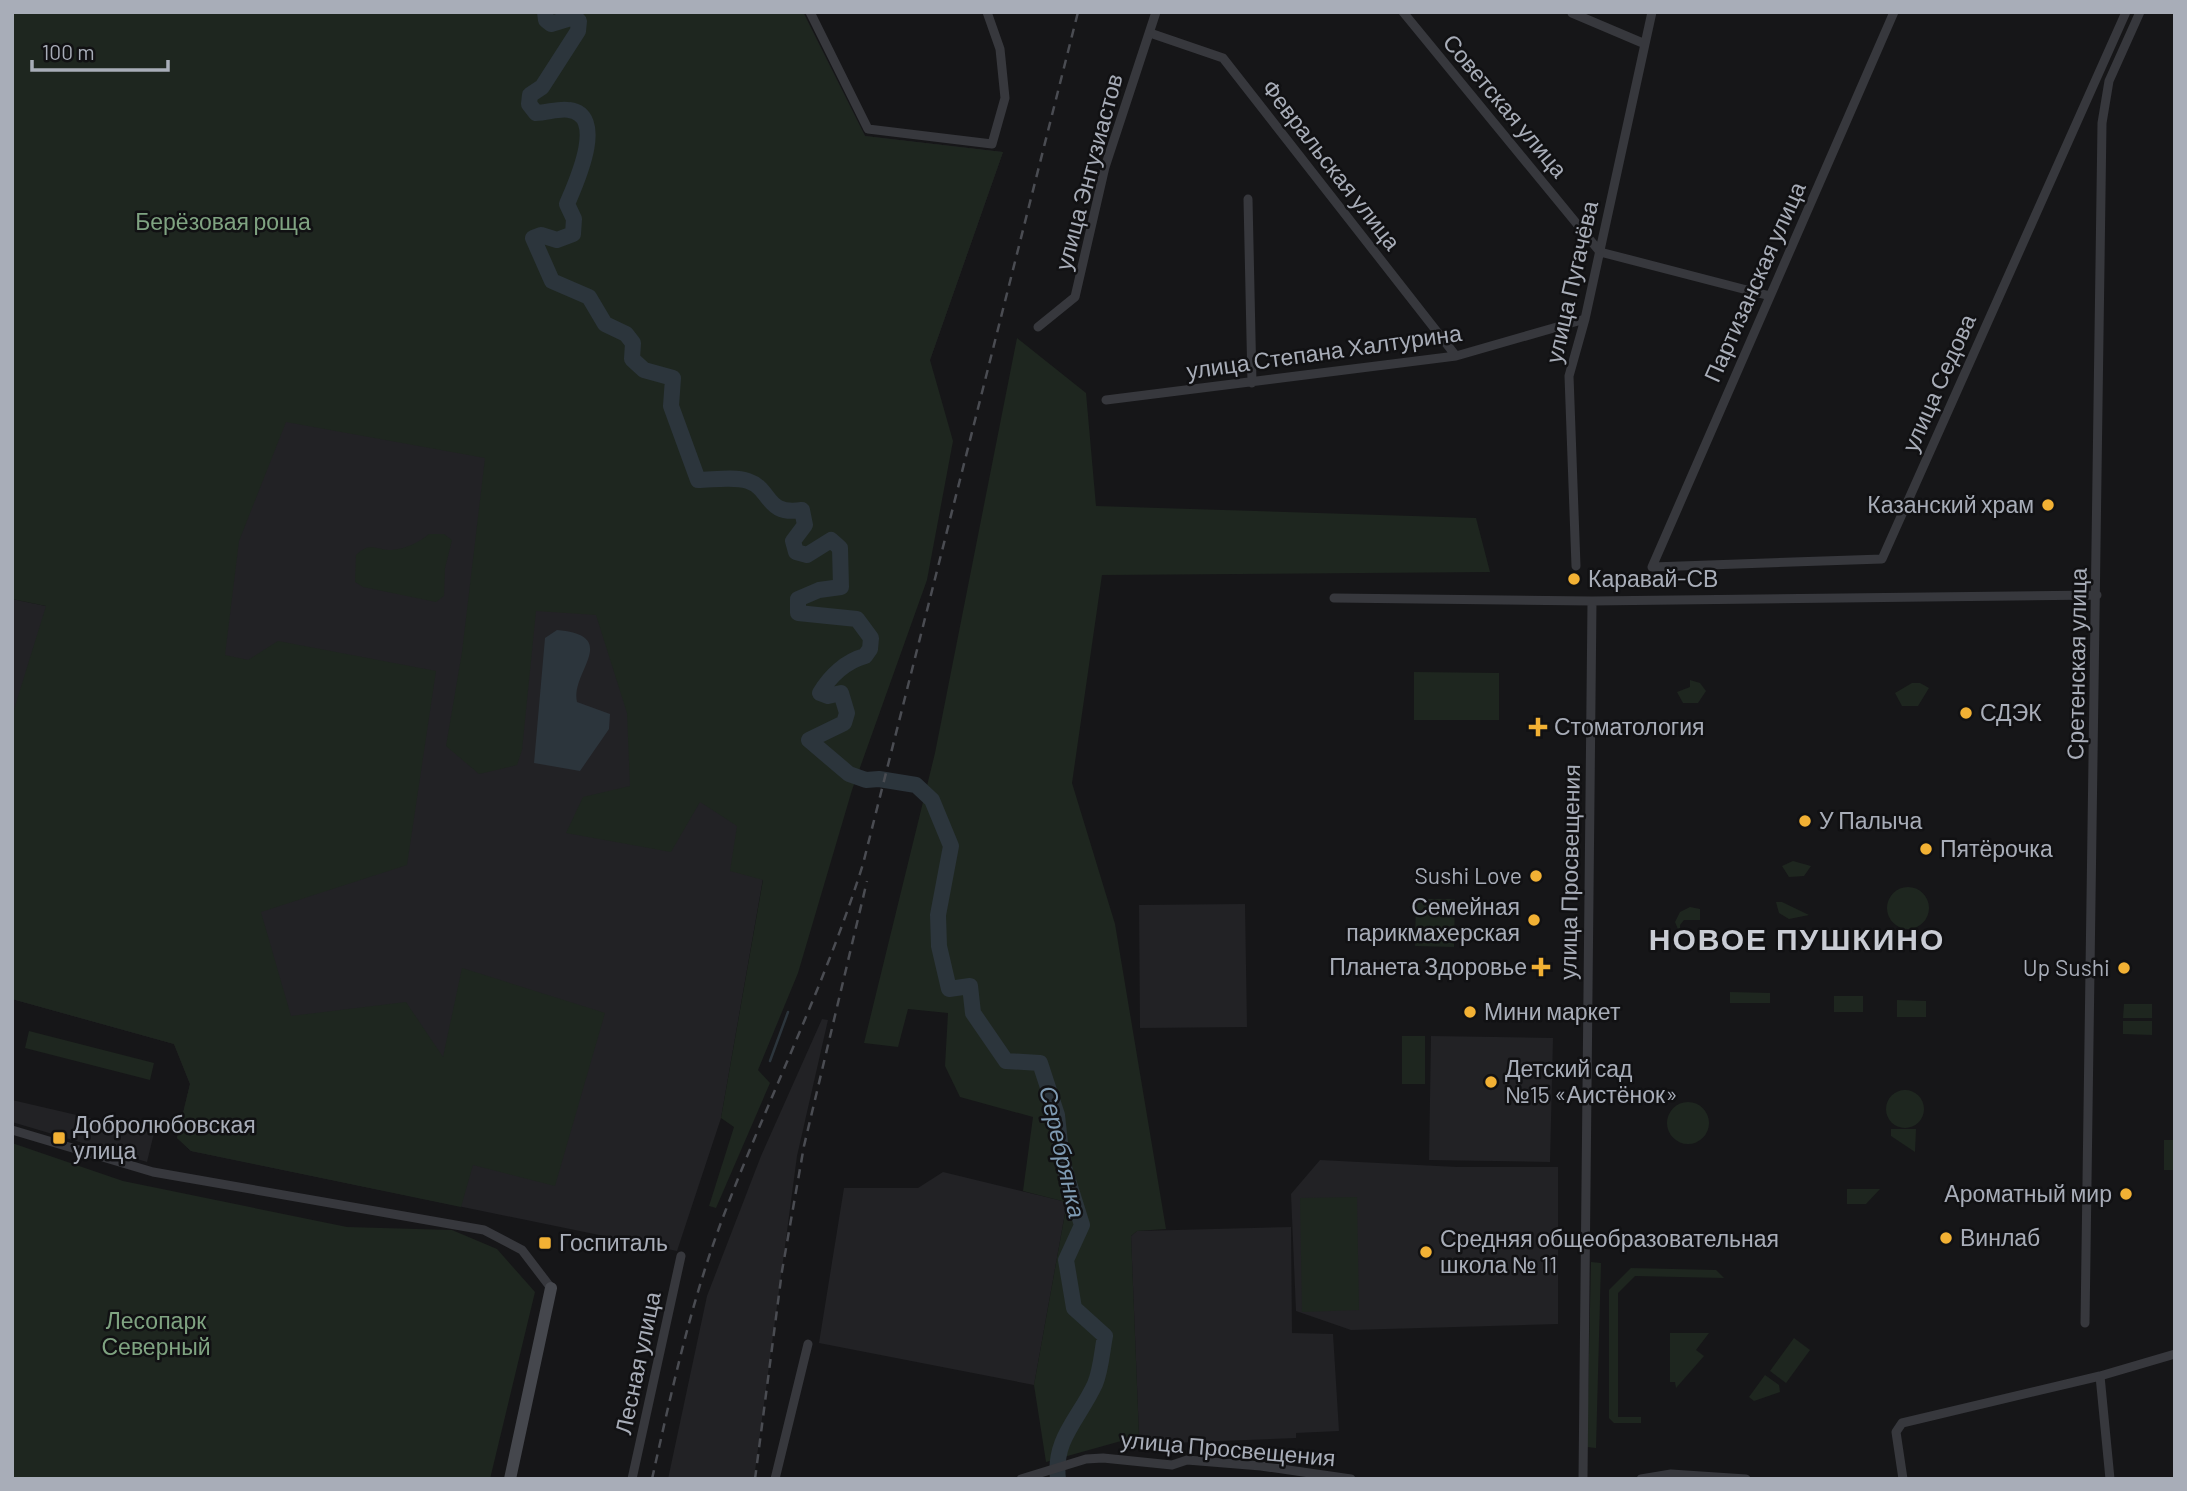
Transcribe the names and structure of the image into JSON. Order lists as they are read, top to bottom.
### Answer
{
  "streets": {
    "street": [
      "Советская улица",
      "Февральская улица",
      "улица Энтузиастов",
      "улица Пугачёва",
      "Партизанская улица",
      "улица Степана Халтурина",
      "улица Седова",
      "Сретенская улица",
      "улица Просвещения",
      "Лесная улица"
    ]
  },
  "crossings": [
    ["Советская улица", "улица Пугачёва"],
    ["Февральская улица", "улица Энтузиастов"],
    ["Февральская улица", "улица Степана Халтурина"],
    ["улица Пугачёва", "улица Степана Халтурина"],
    ["Партизанская улица", "улица Седова"]
  ],
  "districts": ["НОВОЕ ПУШКИНО"],
  "water": ["Серебрянка"],
  "parks": ["Берёзовая роща", "Лесопарк Северный"],
  "places": {
    "other": [
      "Казанский храм",
      "Каравай-СВ",
      "СДЭК",
      "У Палыча",
      "Пятёрочка",
      "Sushi Love",
      "Семейная парикмахерская",
      "Up Sushi",
      "Мини маркет",
      "Детский сад №15 «Аистёнок»",
      "Ароматный мир",
      "Винлаб",
      "Средняя общеобразовательная школа № 11"
    ],
    "health": ["Стоматология", "Планета Здоровье"],
    "transit": ["Добролюбовская улица", "Госпиталь"]
  },
  "scale_bar": "100 m"
}
